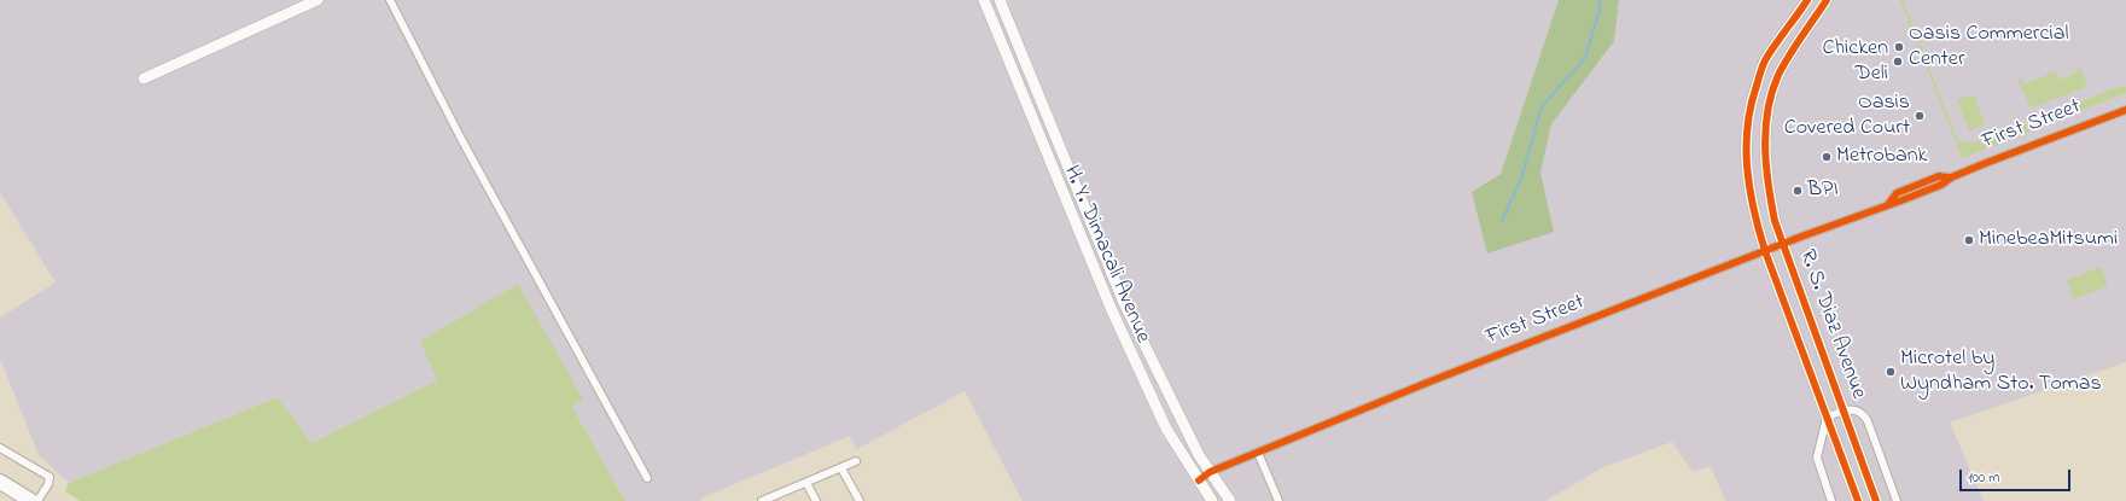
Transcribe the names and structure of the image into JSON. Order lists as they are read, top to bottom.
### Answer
{
  "streets": {
    "street": ["First Street", "H. Y. Dimacali Avenue", "R. S. Diaz Avenue"]
  },
  "crossings": [
    ["First Street", "H. Y. Dimacali Avenue"],
    ["First Street", "R. S. Diaz Avenue"]
  ],
  "places": [
    "Oasis Commercial Center",
    "Chicken Deli",
    "Oasis Covered Court",
    "Metrobank",
    "BPI",
    "MinebeaMitsumi",
    "Microtel by Wyndham Sto. Tomas"
  ],
  "scale_bar": "100 m"
}
